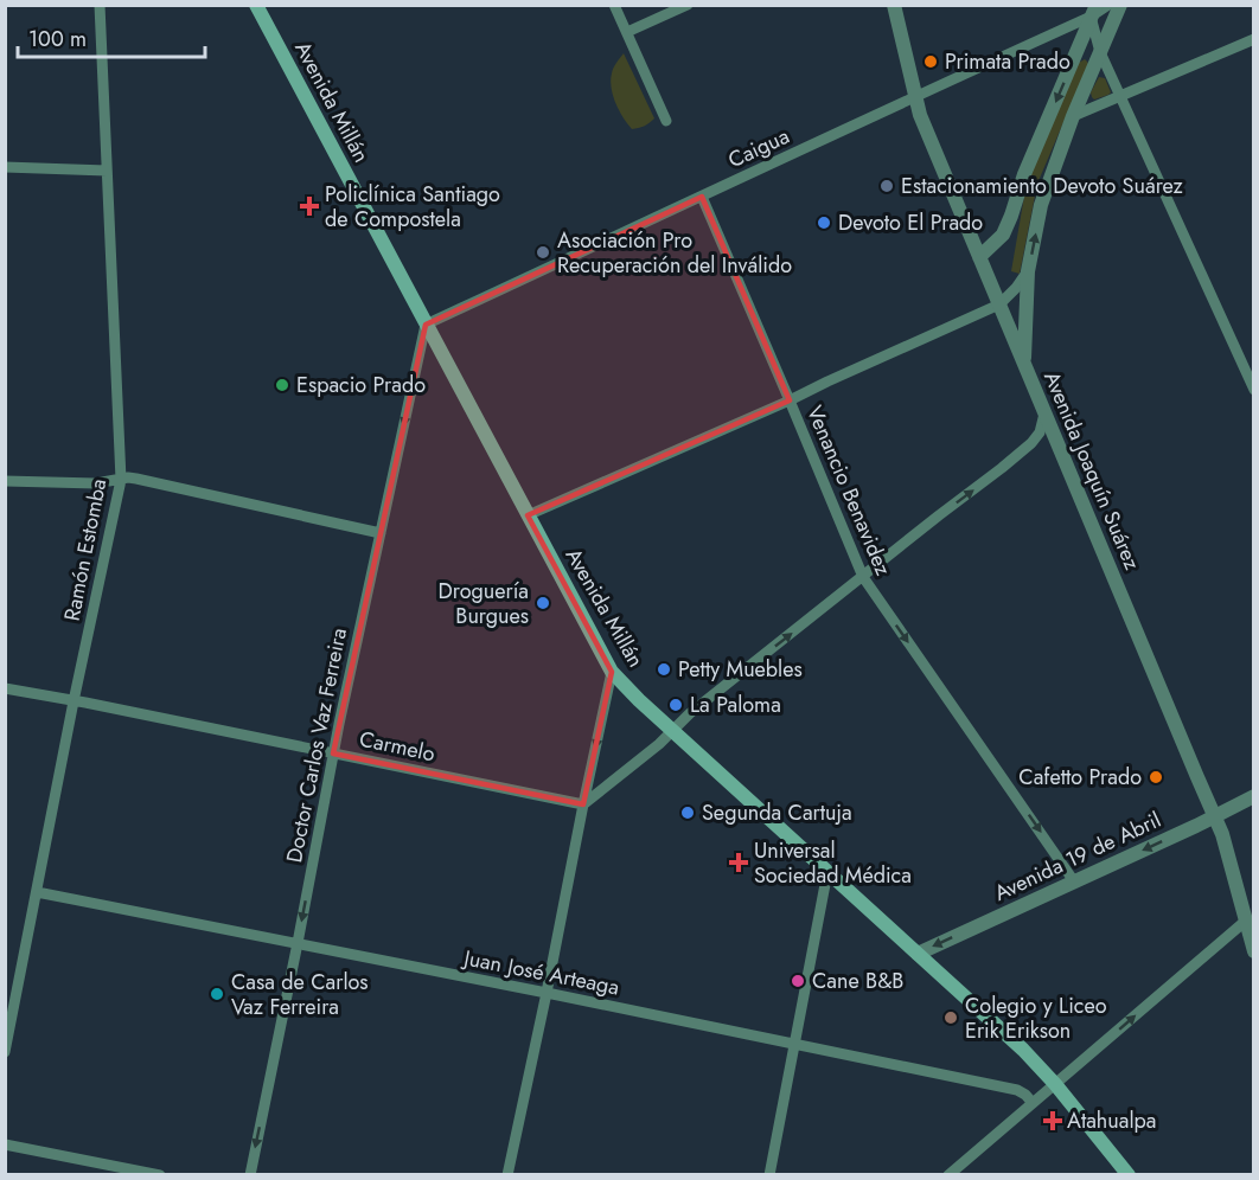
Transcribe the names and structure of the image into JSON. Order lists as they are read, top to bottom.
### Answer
{
  "streets": {
    "main road": ["Avenida Millán"],
    "street": [
      "Caigua",
      "Avenida Joaquín Suárez",
      "Venancio Benavidez",
      "Ramón Estomba",
      "Doctor Carlos Vaz Ferreira",
      "Carmelo",
      "Avenida 19 de Abril",
      "Juan José Arteaga"
    ]
  },
  "crossings": [
    ["Avenida Millán", "Caigua"],
    ["Avenida Millán", "Doctor Carlos Vaz Ferreira"],
    ["Avenida Millán", "Avenida 19 de Abril"],
    ["Caigua", "Avenida Joaquín Suárez"],
    ["Caigua", "Venancio Benavidez"],
    ["Caigua", "Doctor Carlos Vaz Ferreira"],
    ["Avenida Joaquín Suárez", "Avenida 19 de Abril"],
    ["Venancio Benavidez", "Avenida 19 de Abril"],
    ["Ramón Estomba", "Carmelo"],
    ["Ramón Estomba", "Juan José Arteaga"],
    ["Doctor Carlos Vaz Ferreira", "Carmelo"],
    ["Doctor Carlos Vaz Ferreira", "Juan José Arteaga"]
  ],
  "one_way": ["Venancio Benavidez", "Doctor Carlos Vaz Ferreira", "Avenida 19 de Abril"],
  "places": {
    "other": [
      "Primata Prado",
      "Estacionamiento Devoto Suárez",
      "Devoto El Prado",
      "Asociación Pro Recuperación del Inválido",
      "Espacio Prado",
      "Droguería Burgues",
      "Petty Muebles",
      "La Paloma",
      "Cafetto Prado",
      "Segunda Cartuja",
      "Cane B&B",
      "Casa de Carlos Vaz Ferreira",
      "Colegio y Liceo Erik Erikson"
    ],
    "health": ["Policlínica Santiago de Compostela", "Universal Sociedad Médica", "Atahualpa"]
  },
  "scale_bar": "100 m"
}
